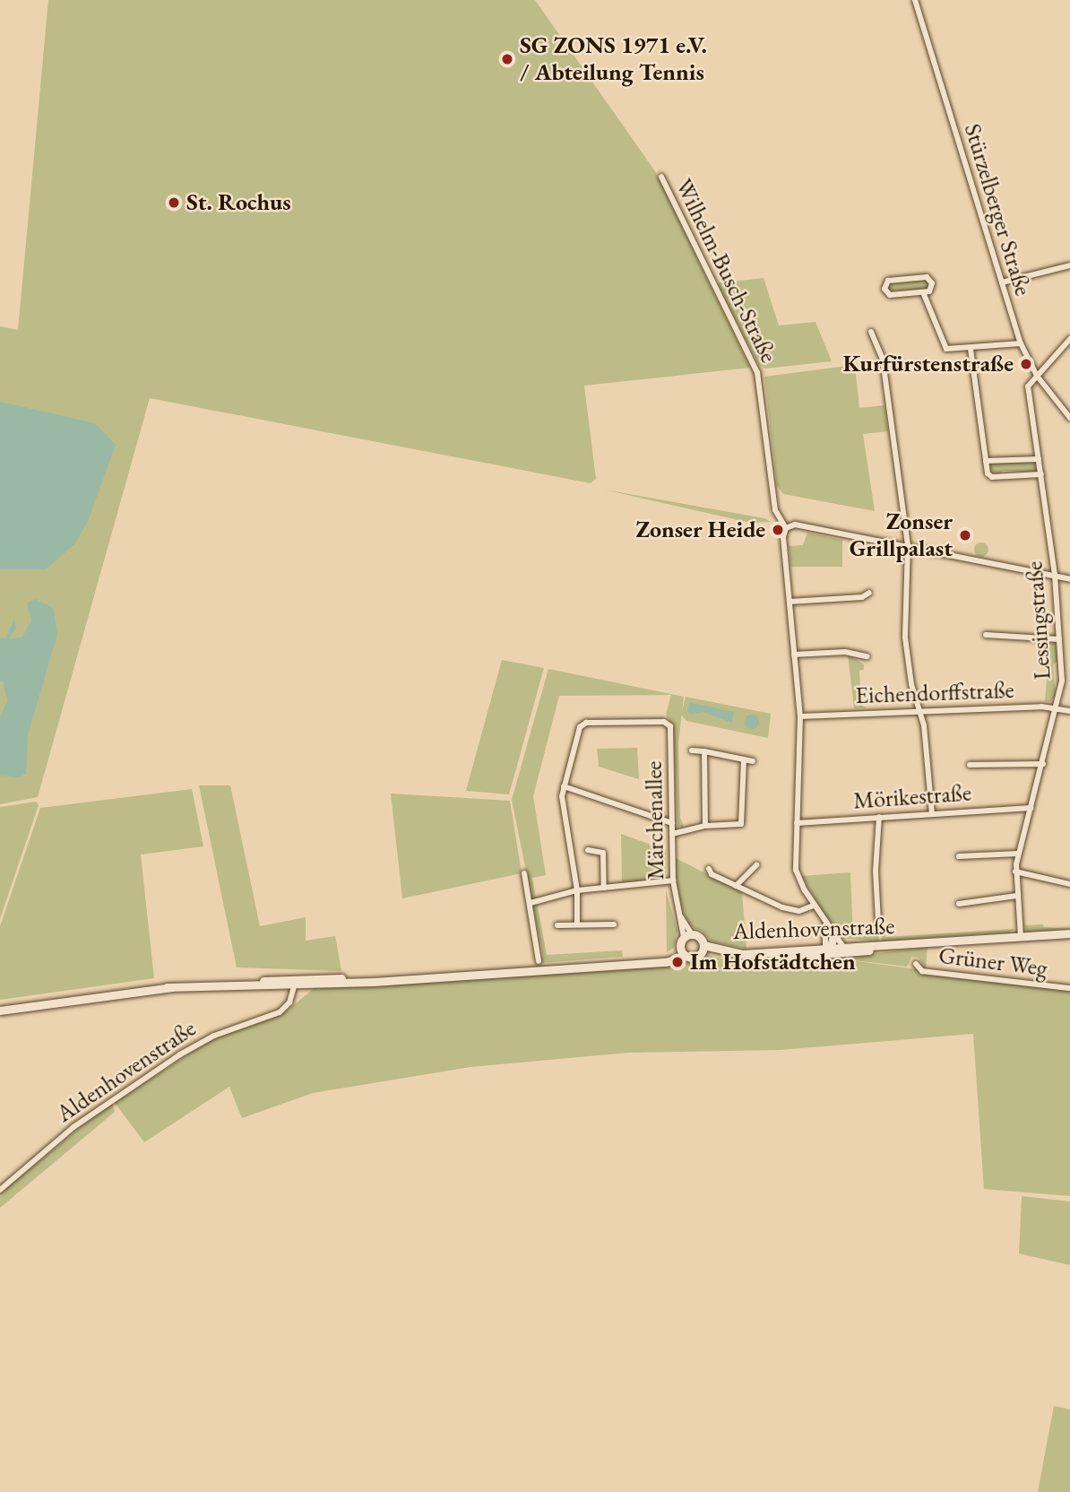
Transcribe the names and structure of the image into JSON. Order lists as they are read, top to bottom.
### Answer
{
  "streets": {
    "street": [
      "Stürzelberger Straße",
      "Wilhelm-Busch-Straße",
      "Lessingstraße",
      "Eichendorffstraße",
      "Mörikestraße",
      "Märchenallee",
      "Aldenhovenstraße",
      "Grüner Weg"
    ]
  },
  "crossings": [
    ["Stürzelberger Straße", "Lessingstraße"],
    ["Wilhelm-Busch-Straße", "Eichendorffstraße"],
    ["Wilhelm-Busch-Straße", "Mörikestraße"],
    ["Wilhelm-Busch-Straße", "Aldenhovenstraße"],
    ["Lessingstraße", "Eichendorffstraße"],
    ["Lessingstraße", "Mörikestraße"],
    ["Lessingstraße", "Aldenhovenstraße"]
  ],
  "places": [
    "SG ZONS 1971 e.V. / Abteilung Tennis",
    "St. Rochus",
    "Kurfürstenstraße",
    "Zonser Heide",
    "Zonser Grillpalast",
    "Im Hofstädtchen"
  ]
}
